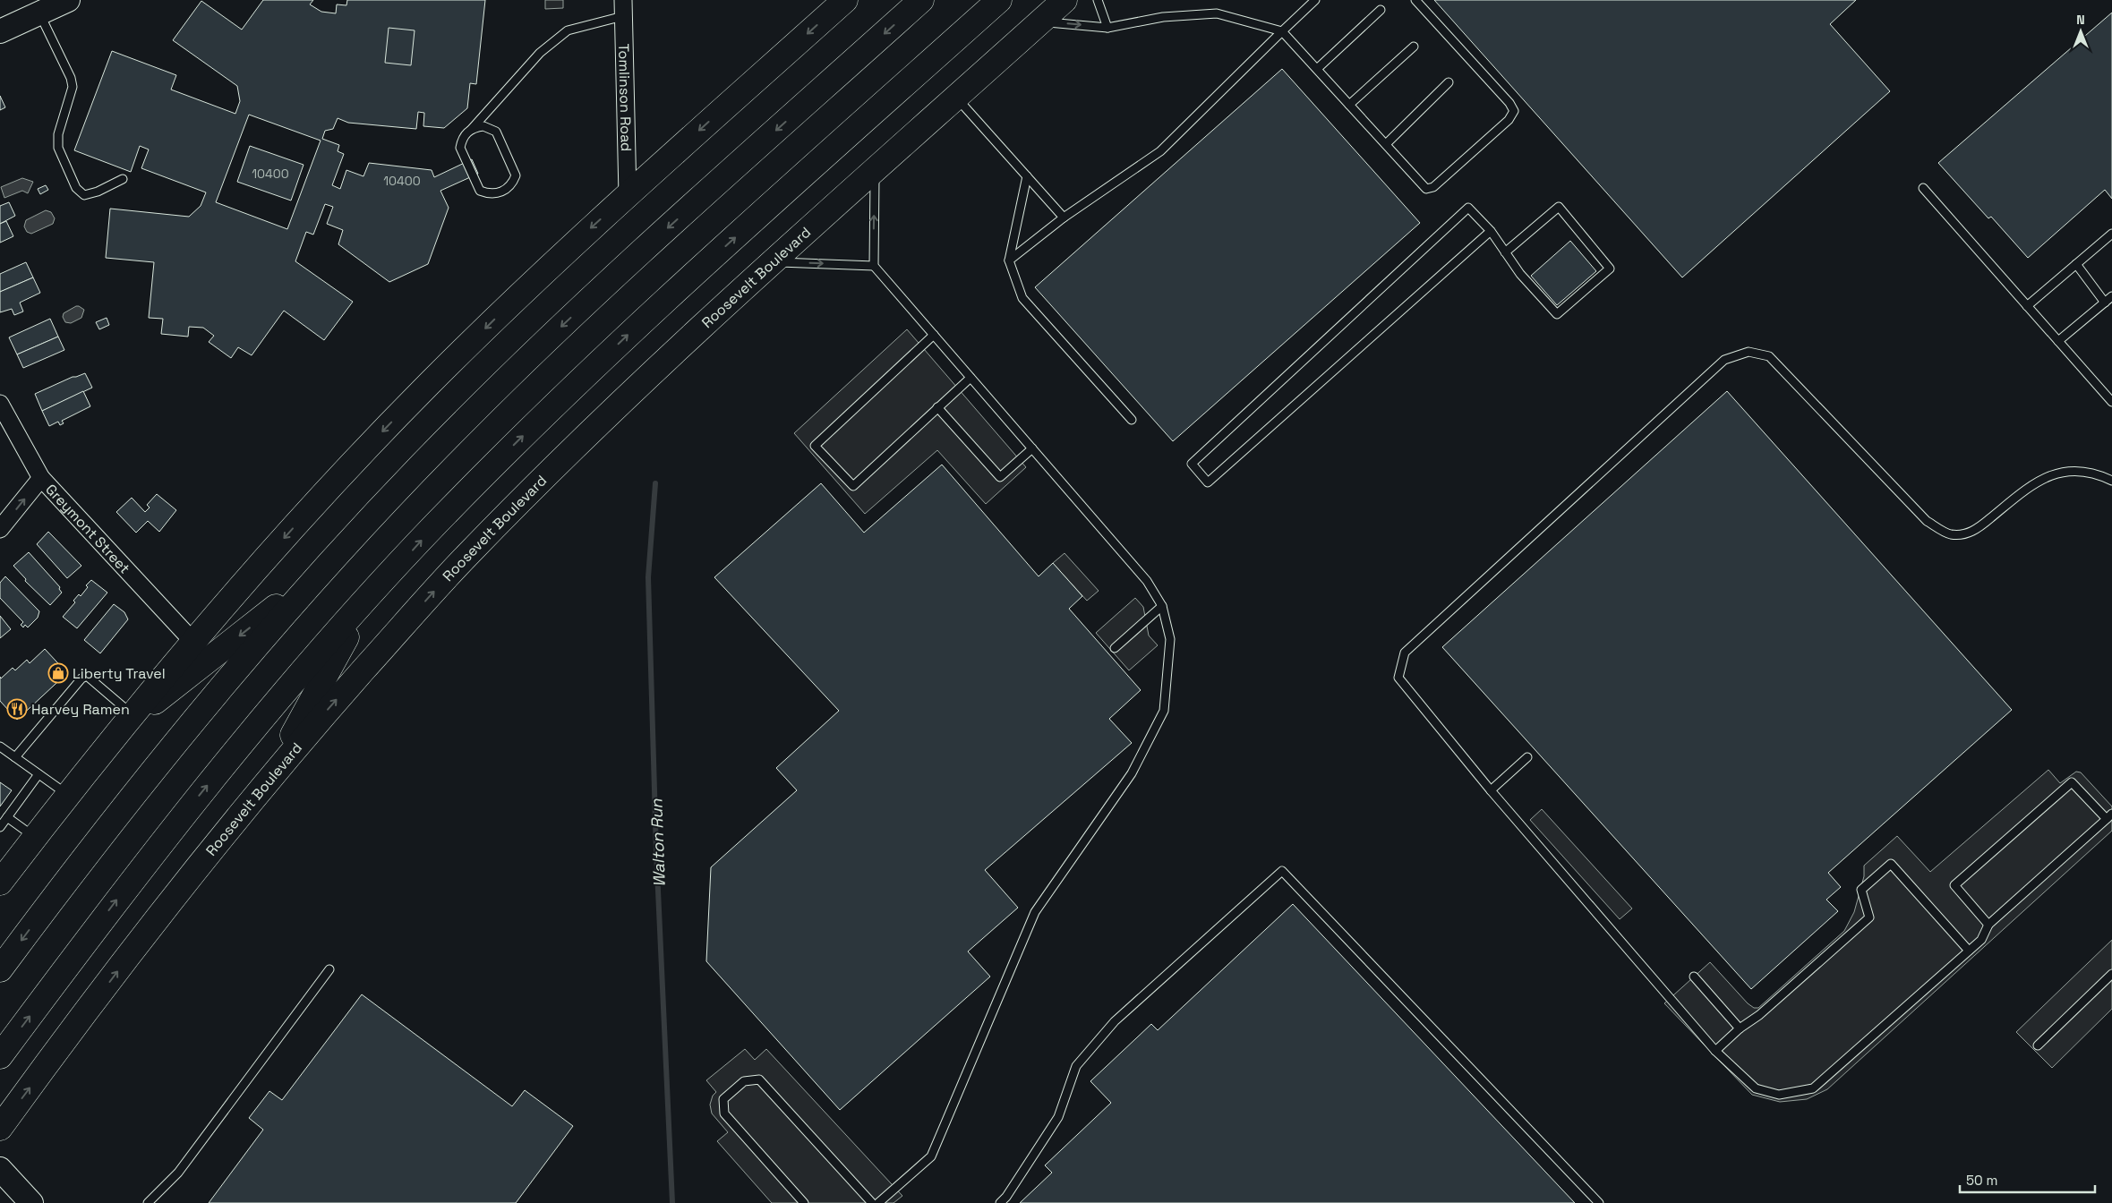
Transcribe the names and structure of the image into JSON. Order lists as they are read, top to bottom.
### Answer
{
  "streets": {
    "highway": ["Roosevelt Boulevard"],
    "street": ["Tomlinson Road", "Greymont Street"]
  },
  "water": ["Walton Run"],
  "places": {
    "shop": ["Liberty Travel"],
    "restaurant": ["Harvey Ramen"]
  },
  "house_numbers": ["10400", "10400"],
  "scale_bar": "50 m",
  "north": "top"
}
